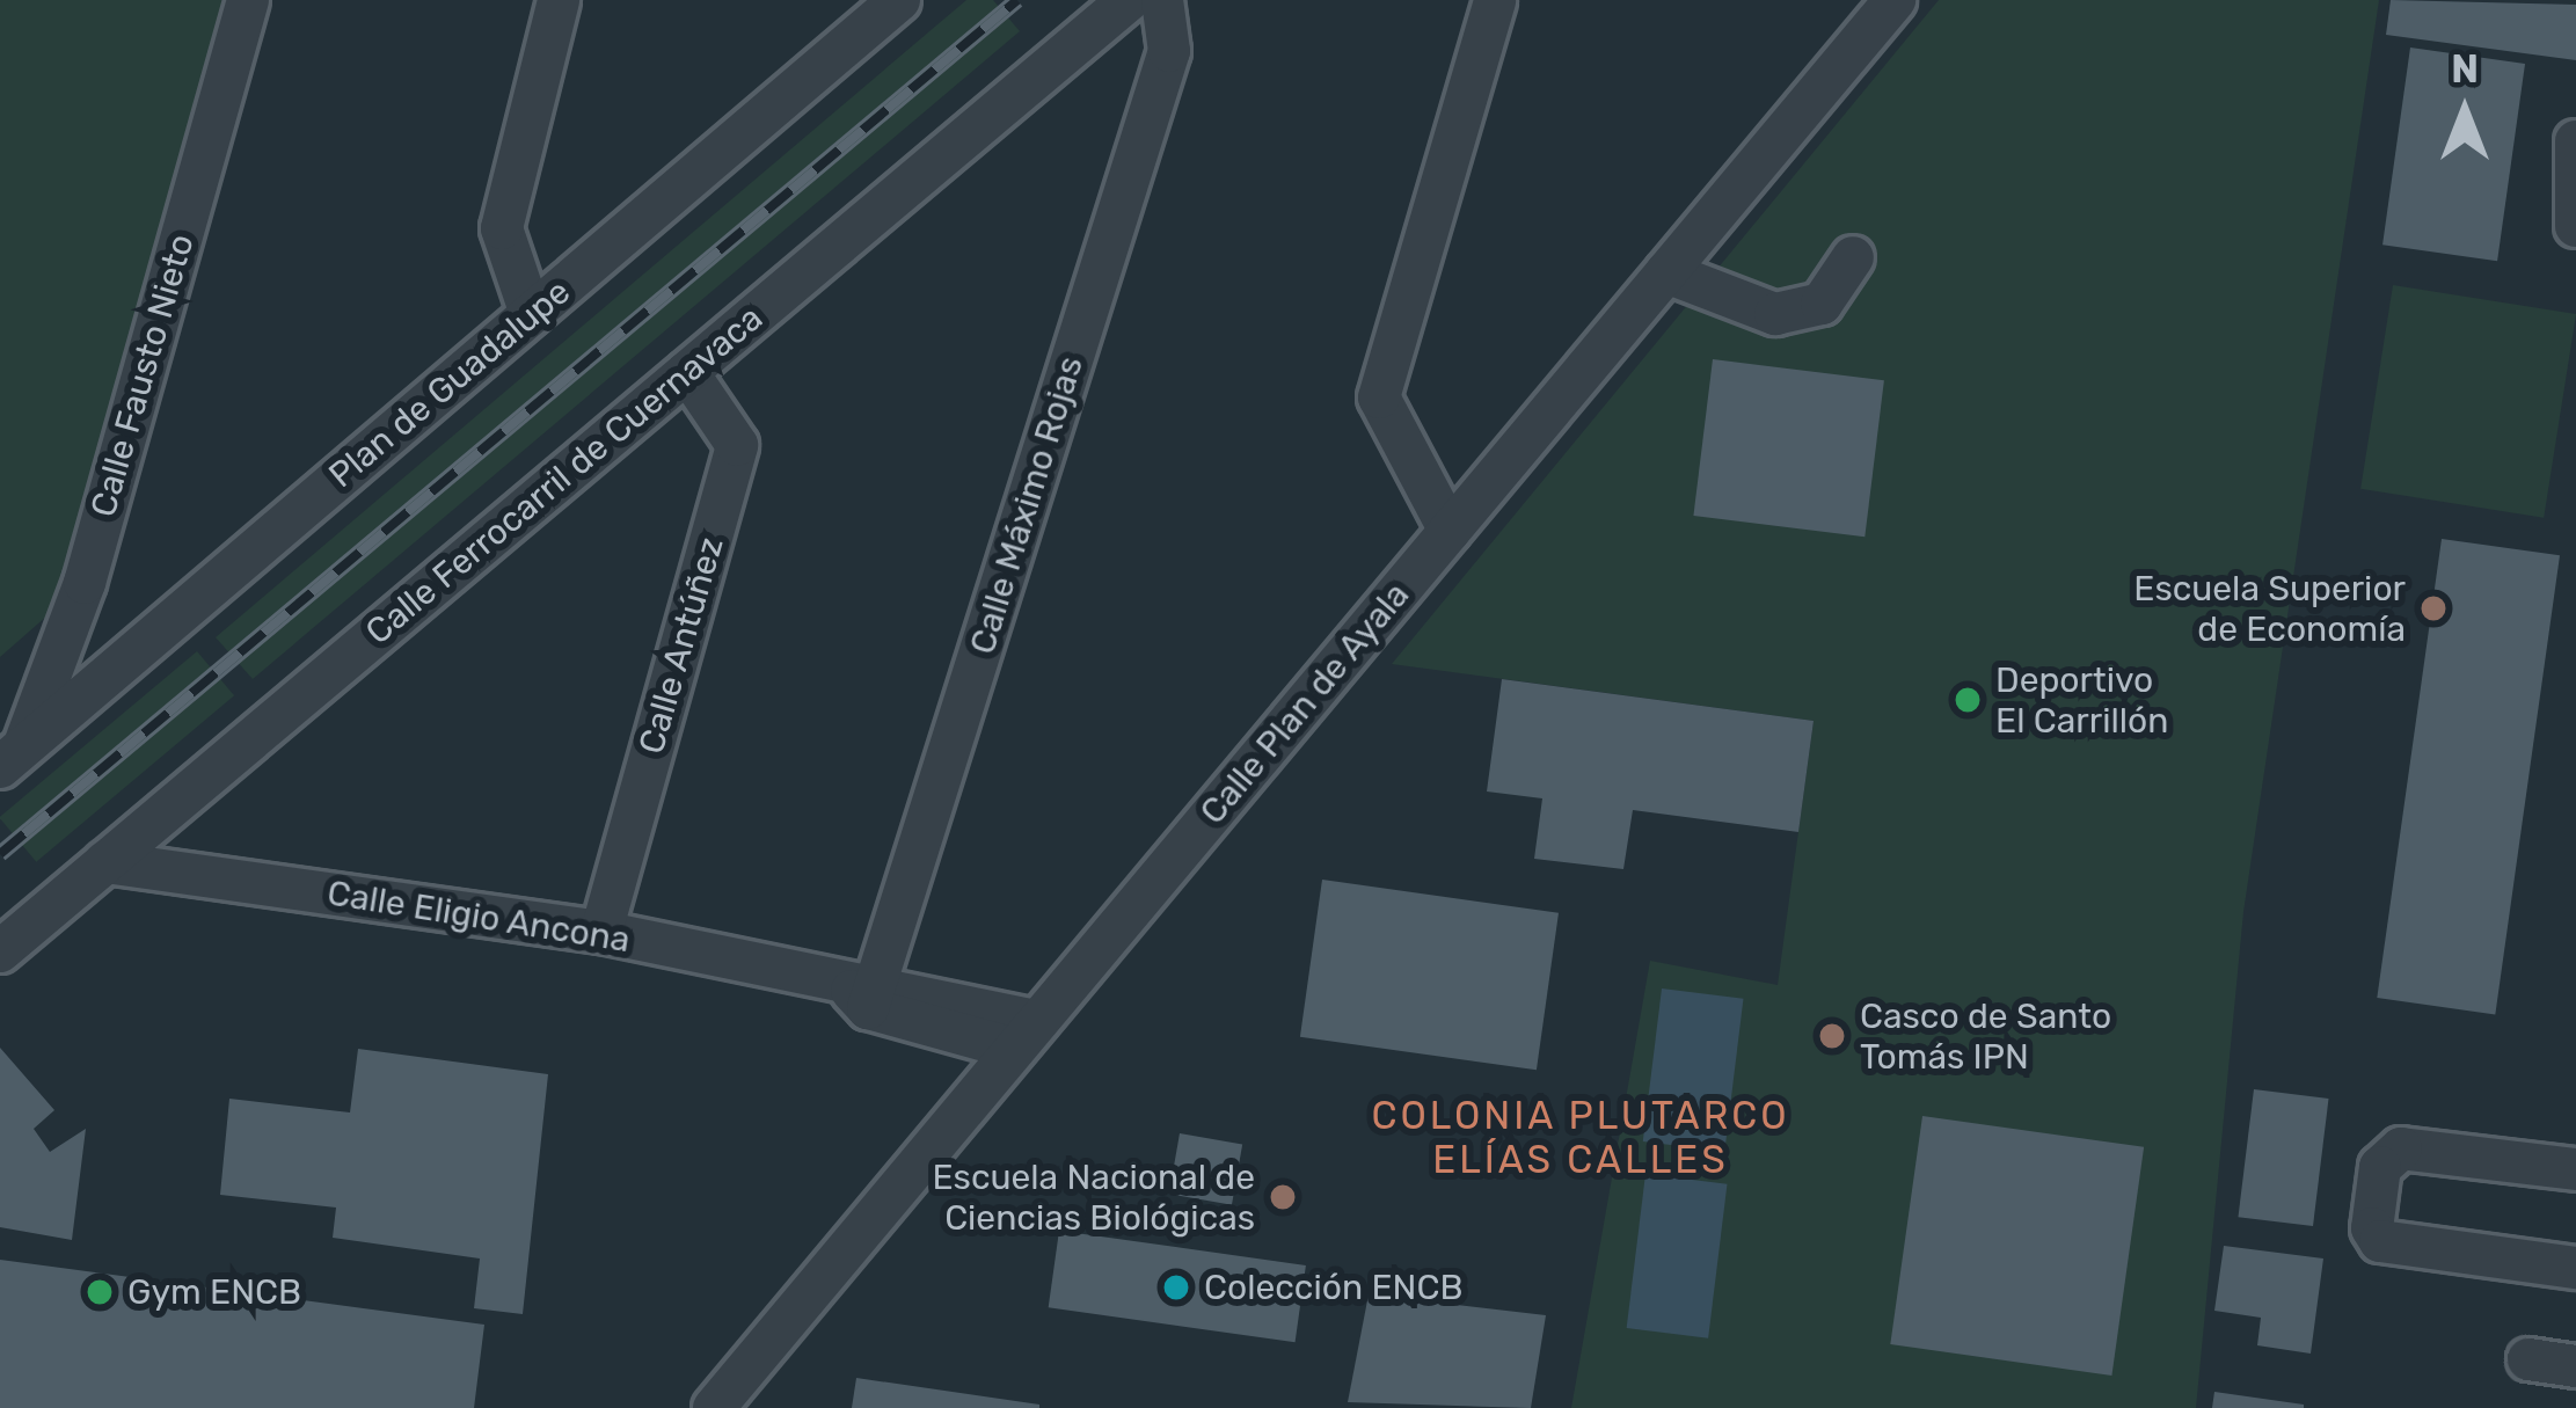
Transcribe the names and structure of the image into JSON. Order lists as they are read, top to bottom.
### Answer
{
  "streets": {
    "street": [
      "Calle Fausto Nieto",
      "Plan de Guadalupe",
      "Calle Ferrocarril de Cuernavaca",
      "Calle Máximo Rojas",
      "Calle Antúñez",
      "Calle Plan de Ayala",
      "Calle Eligio Ancona"
    ]
  },
  "crossings": [
    ["Calle Fausto Nieto", "Plan de Guadalupe"],
    ["Calle Ferrocarril de Cuernavaca", "Calle Antúñez"],
    ["Calle Ferrocarril de Cuernavaca", "Calle Eligio Ancona"],
    ["Calle Máximo Rojas", "Calle Eligio Ancona"],
    ["Calle Antúñez", "Calle Eligio Ancona"],
    ["Calle Plan de Ayala", "Calle Eligio Ancona"]
  ],
  "districts": ["COLONIA PLUTARCO ELÍAS CALLES"],
  "places": [
    "Escuela Superior de Economía",
    "Deportivo El Carrillón",
    "Casco de Santo Tomás IPN",
    "Escuela Nacional de Ciencias Biológicas",
    "Colección ENCB",
    "Gym ENCB"
  ],
  "north": "top"
}
